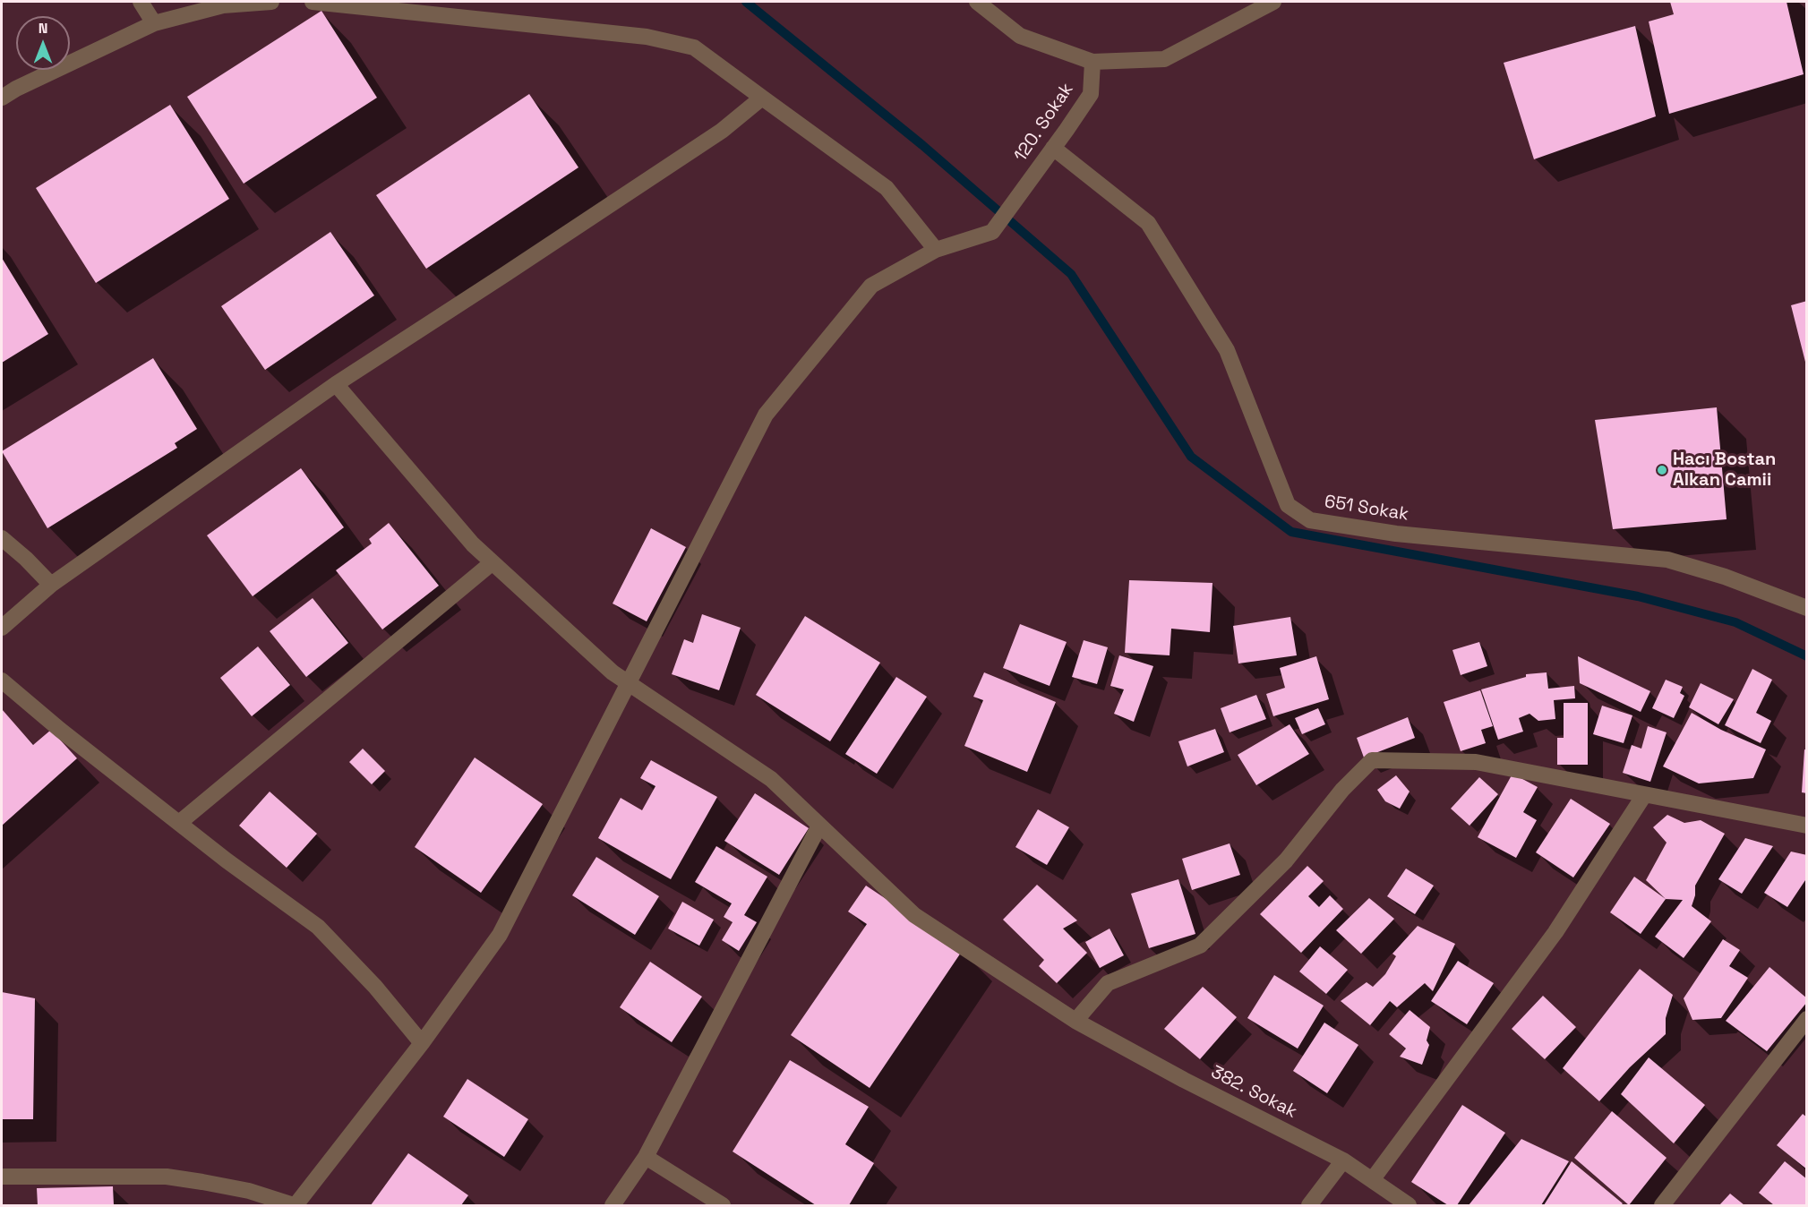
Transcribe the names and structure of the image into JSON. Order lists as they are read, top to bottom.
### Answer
{
  "streets": {
    "street": ["120. Sokak", "651 Sokak", "382. Sokak"]
  },
  "crossings": [
    ["120. Sokak", "651 Sokak"],
    ["120. Sokak", "382. Sokak"]
  ],
  "places": ["Hacı Bostan Alkan Camii"],
  "north": "top"
}
